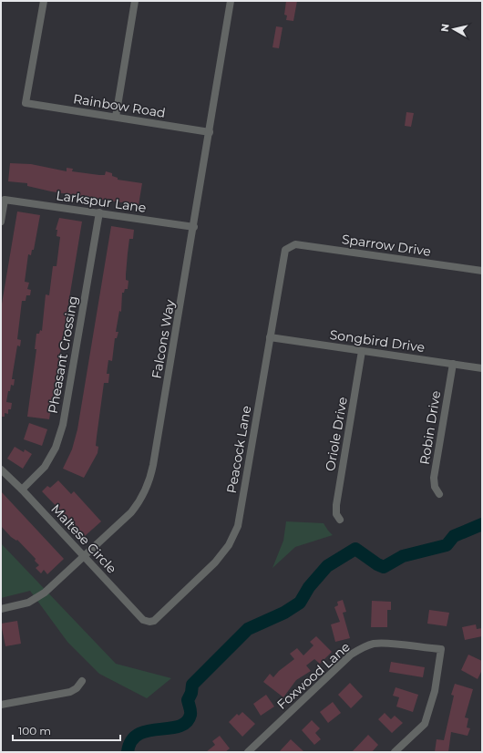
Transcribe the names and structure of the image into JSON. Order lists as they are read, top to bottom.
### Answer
{
  "streets": {
    "street": [
      "Rainbow Road",
      "Larkspur Lane",
      "Sparrow Drive",
      "Falcons Way",
      "Songbird Drive",
      "Pheasant Crossing",
      "Robin Drive",
      "Oriole Drive",
      "Peacock Lane",
      "Maltese Circle",
      "Foxwood Lane"
    ]
  },
  "crossings": [
    ["Rainbow Road", "Falcons Way"],
    ["Larkspur Lane", "Falcons Way"],
    ["Larkspur Lane", "Pheasant Crossing"],
    ["Sparrow Drive", "Peacock Lane"],
    ["Falcons Way", "Maltese Circle"],
    ["Songbird Drive", "Robin Drive"],
    ["Songbird Drive", "Oriole Drive"],
    ["Songbird Drive", "Peacock Lane"],
    ["Pheasant Crossing", "Maltese Circle"],
    ["Peacock Lane", "Maltese Circle"]
  ],
  "scale_bar": "100 m",
  "north": "left"
}
